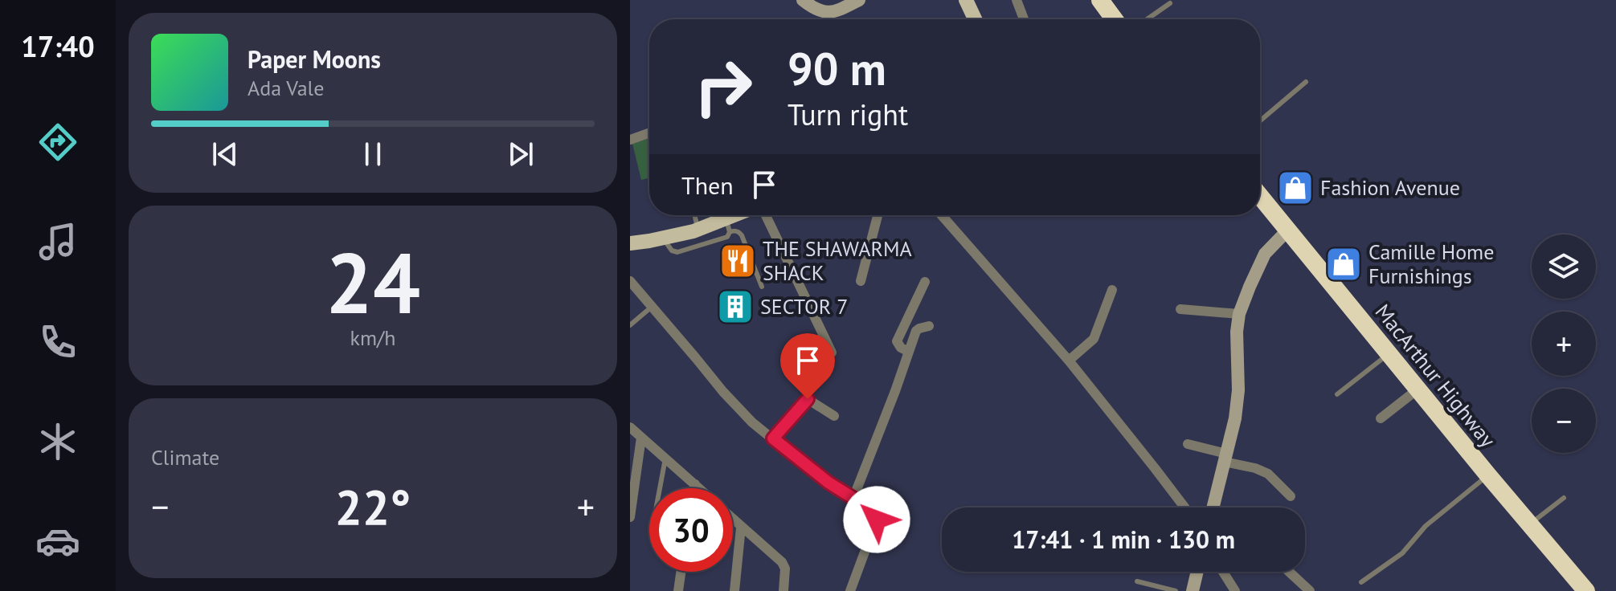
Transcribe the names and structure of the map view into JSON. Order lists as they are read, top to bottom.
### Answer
{
  "streets": {
    "highway": ["MacArthur Highway"]
  },
  "places": {
    "shop": ["Fashion Avenue", "Camille Home Furnishings"],
    "restaurant": ["THE SHAWARMA SHACK"],
    "building": ["SECTOR 7"]
  },
  "page": {
    "tabs": "17:40",
    "turn": ["90 m", "Turn right"],
    "song": ["Paper Moons", "Ada Vale"],
    "then": "Then",
    "tile": [
      ["24", "km/h"],
      "Climate"
    ],
    "map_buttons": ["+", "−"],
    "heat": ["−", "22°", "+"],
    "limit": "30",
    "trip": "17:41 · 1 min · 130 m"
  }
}
